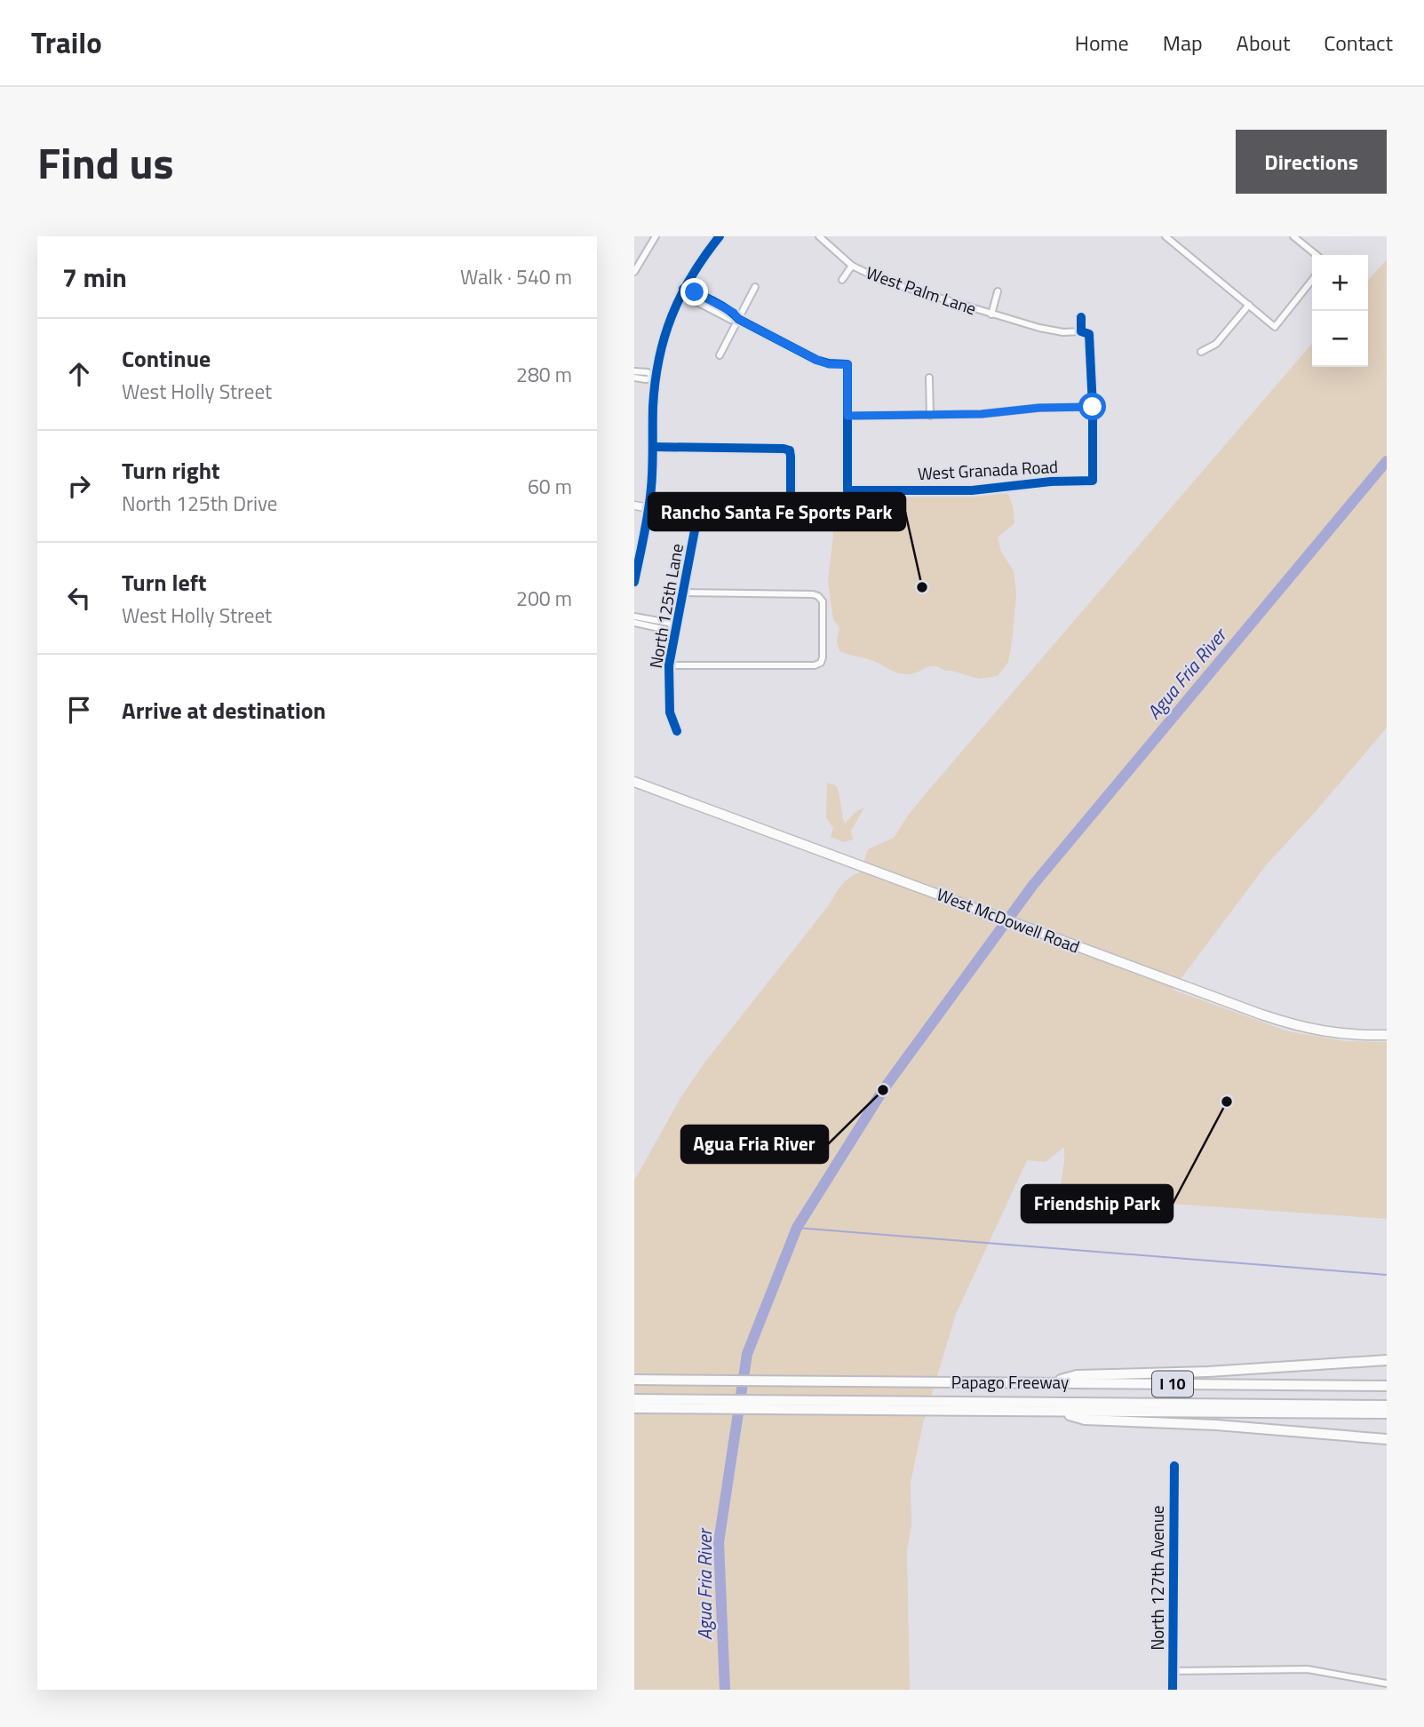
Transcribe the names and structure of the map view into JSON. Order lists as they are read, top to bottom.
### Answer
{
  "streets": {
    "highway": ["Papago Freeway", "I 10"],
    "main road": ["West McDowell Road"],
    "street": [
      "West Palm Lane",
      "West Granada Road",
      "North 125th Lane",
      "North 127th Avenue"
    ]
  },
  "water": ["Agua Fria River"],
  "places": ["Rancho Santa Fe Sports Park", "Agua Fria River", "Friendship Park"],
  "page": {
    "header": "Trailo",
    "nav": [
      "Home",
      "Map",
      "About",
      "Contact"
    ],
    "title": "Find us",
    "buttons": "Directions",
    "heading": ["7 min", "Walk · 540 m"],
    "map_buttons": ["+", "−"],
    "list": [
      ["Continue", "West Holly Street", "280 m"],
      ["Turn right", "North 125th Drive", "60 m"],
      ["Turn left", "West Holly Street", "200 m"],
      "Arrive at destination"
    ]
  }
}
